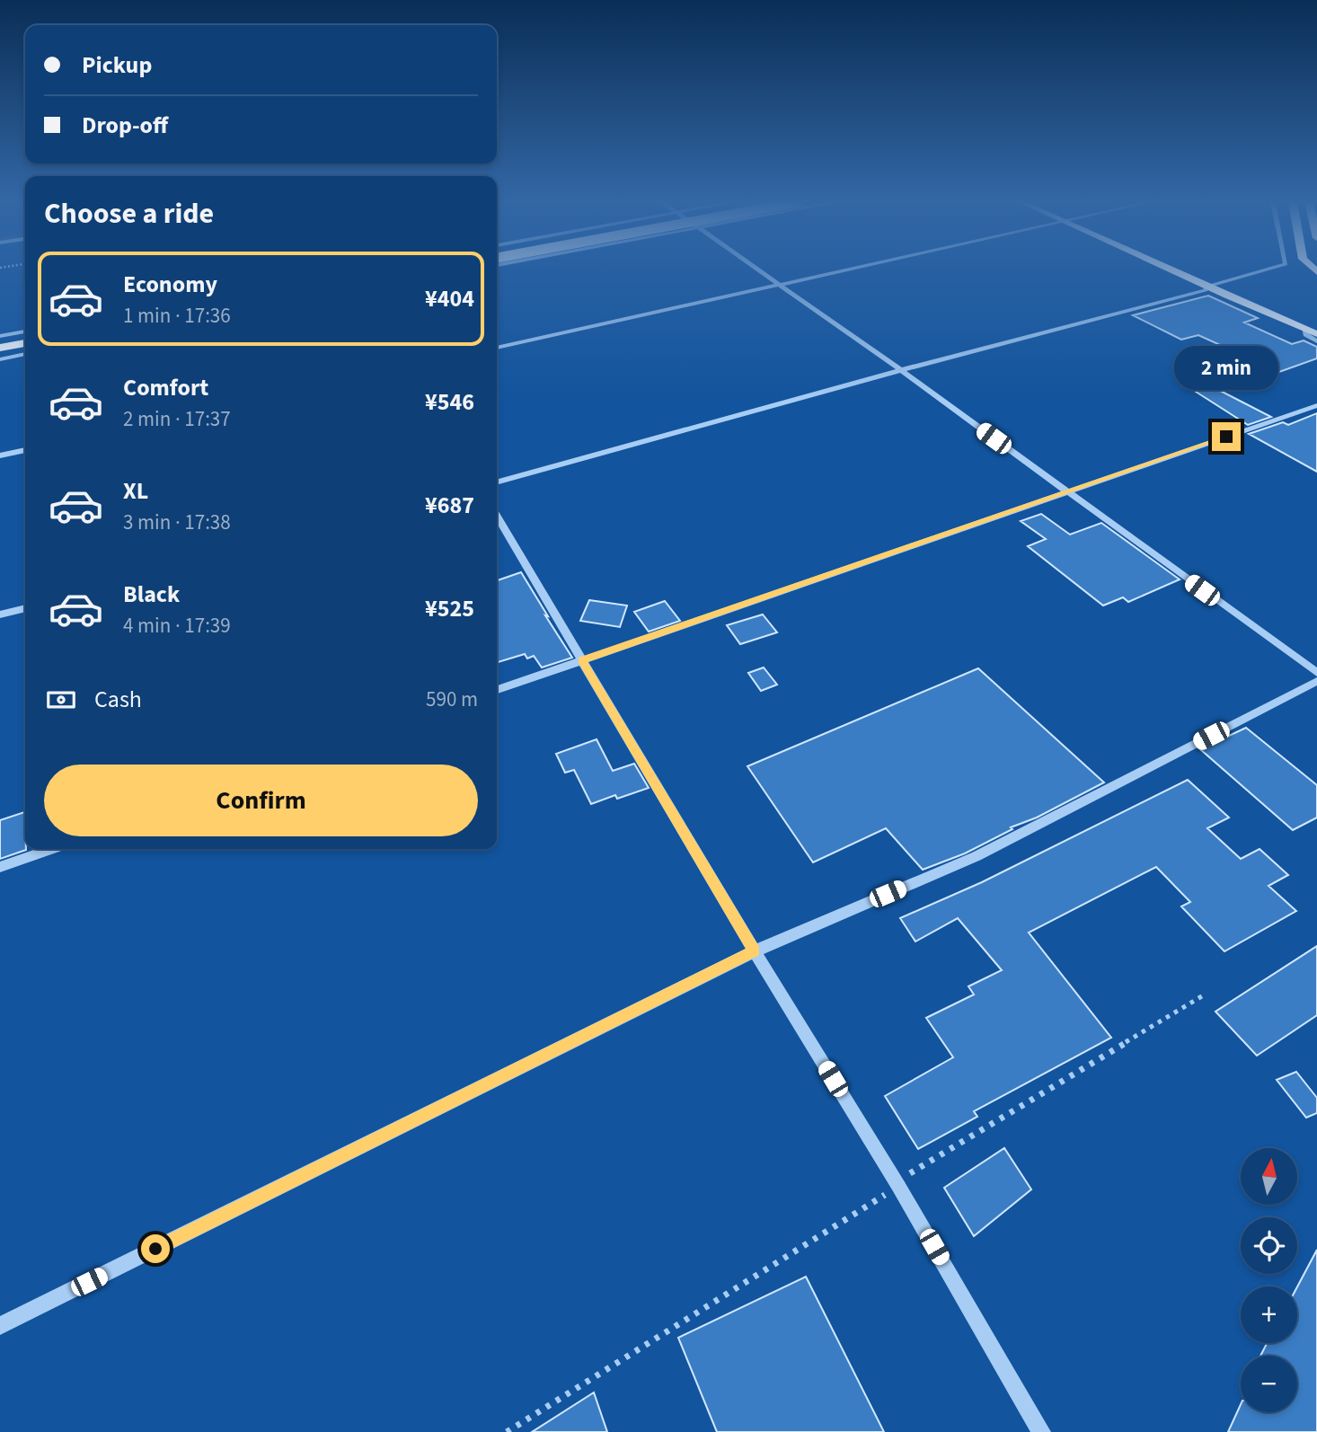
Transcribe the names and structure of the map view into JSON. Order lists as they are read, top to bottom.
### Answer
{
  "north": "top",
  "page": {
    "banner": ["Pickup", "Drop-off"],
    "heading": "Choose a ride",
    "list": [
      {
        "name": "Economy",
        "note": "1 min · 17:36",
        "value": "¥404"
      },
      {
        "name": "Comfort",
        "note": "2 min · 17:37",
        "value": "¥546"
      },
      {
        "name": "XL",
        "note": "3 min · 17:38",
        "value": "¥687"
      },
      {
        "name": "Black",
        "note": "4 min · 17:39",
        "value": "¥525"
      }
    ],
    "bubble": "2 min",
    "pay": ["Cash", "590 m"],
    "buttons": "Confirm",
    "map_buttons": ["+", "−"]
  }
}
